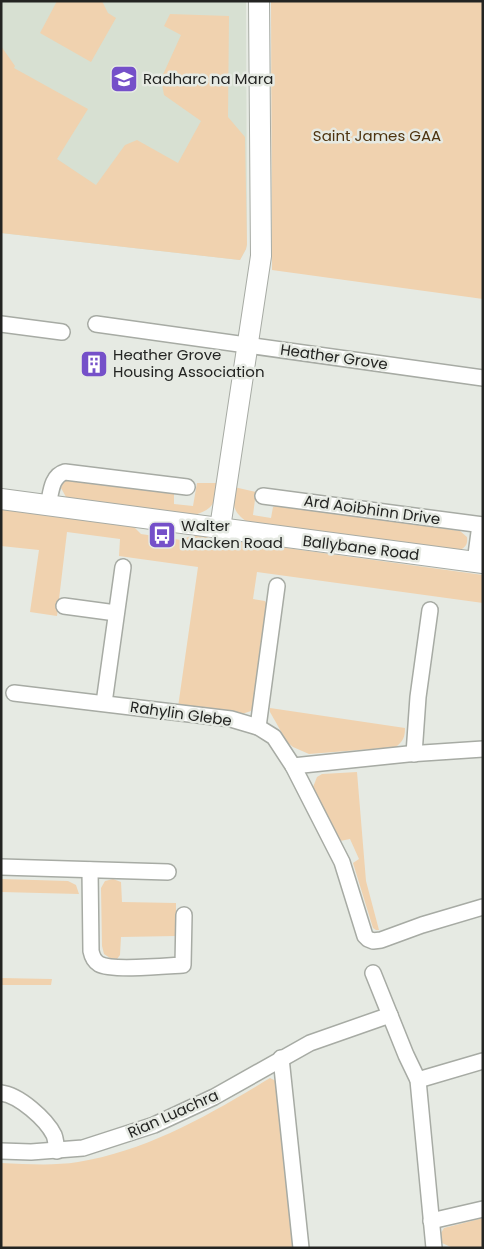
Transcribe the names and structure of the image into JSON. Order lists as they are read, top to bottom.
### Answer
{
  "streets": {
    "street": [
      "Heather Grove",
      "Ard Aoibhinn Drive",
      "Ballybane Road",
      "Rahylin Glebe",
      "Rian Luachra"
    ]
  },
  "crossings": [
    ["Ard Aoibhinn Drive", "Ballybane Road"]
  ],
  "parks": ["Saint James GAA"],
  "places": {
    "school or university": ["Radharc na Mara"],
    "building": ["Heather Grove Housing Association"],
    "bus stop": ["Walter Macken Road"]
  }
}
